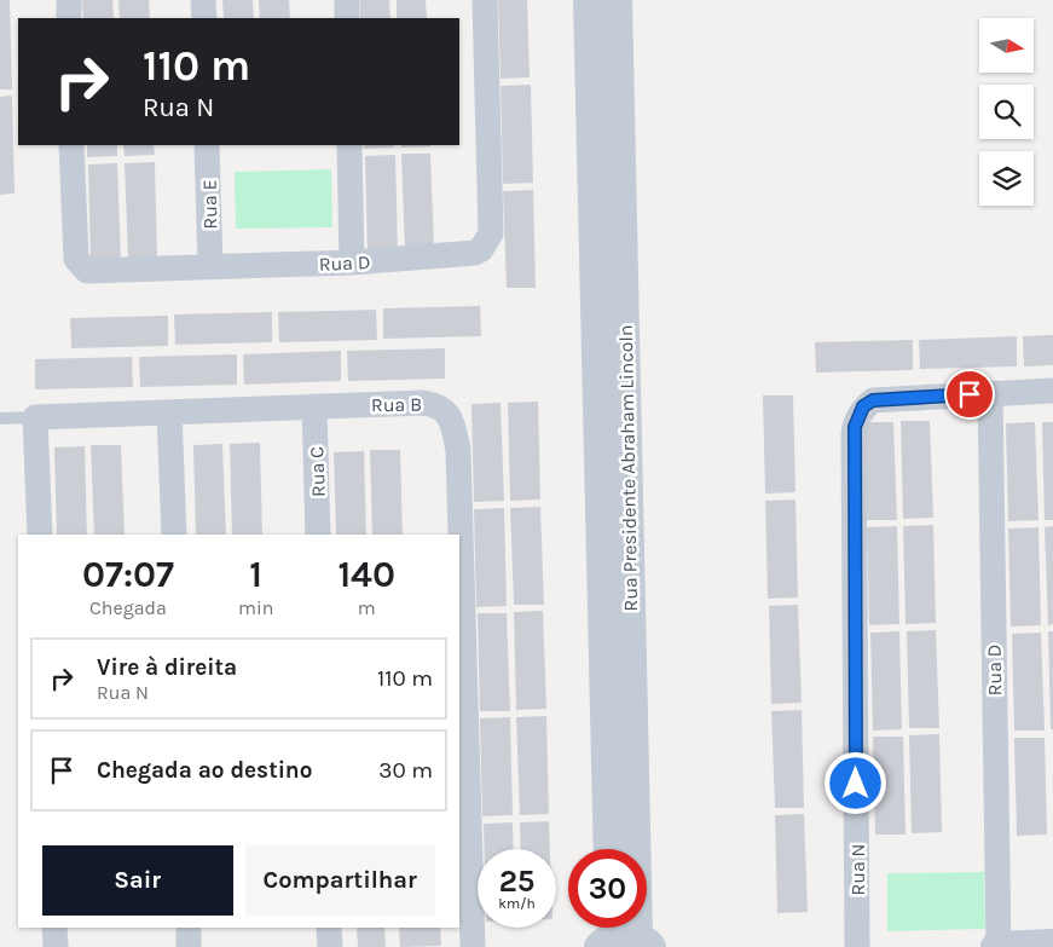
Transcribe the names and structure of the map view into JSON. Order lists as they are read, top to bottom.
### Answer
{
  "streets": {
    "street": [
      "Rua E",
      "Rua D",
      "Rua B",
      "Rua Presidente Abraham Lincoln",
      "Rua C",
      "Rua N"
    ]
  },
  "crossings": [
    ["Rua E", "Rua D"],
    ["Rua D", "Rua N"],
    ["Rua B", "Rua C"]
  ],
  "north": "right",
  "page": {
    "turn": ["110 m", "Rua N"],
    "eta": [
      "07:07",
      "Chegada",
      "1",
      "min",
      "140",
      "m"
    ],
    "list": [
      {
        "name": "Vire à direita",
        "note": "Rua N",
        "value": "110 m"
      },
      {
        "name": "Chegada ao destino",
        "value": "30 m"
      }
    ],
    "buttons": ["Sair", "Compartilhar"],
    "speed": "25 km/h",
    "limit": "30"
  }
}
